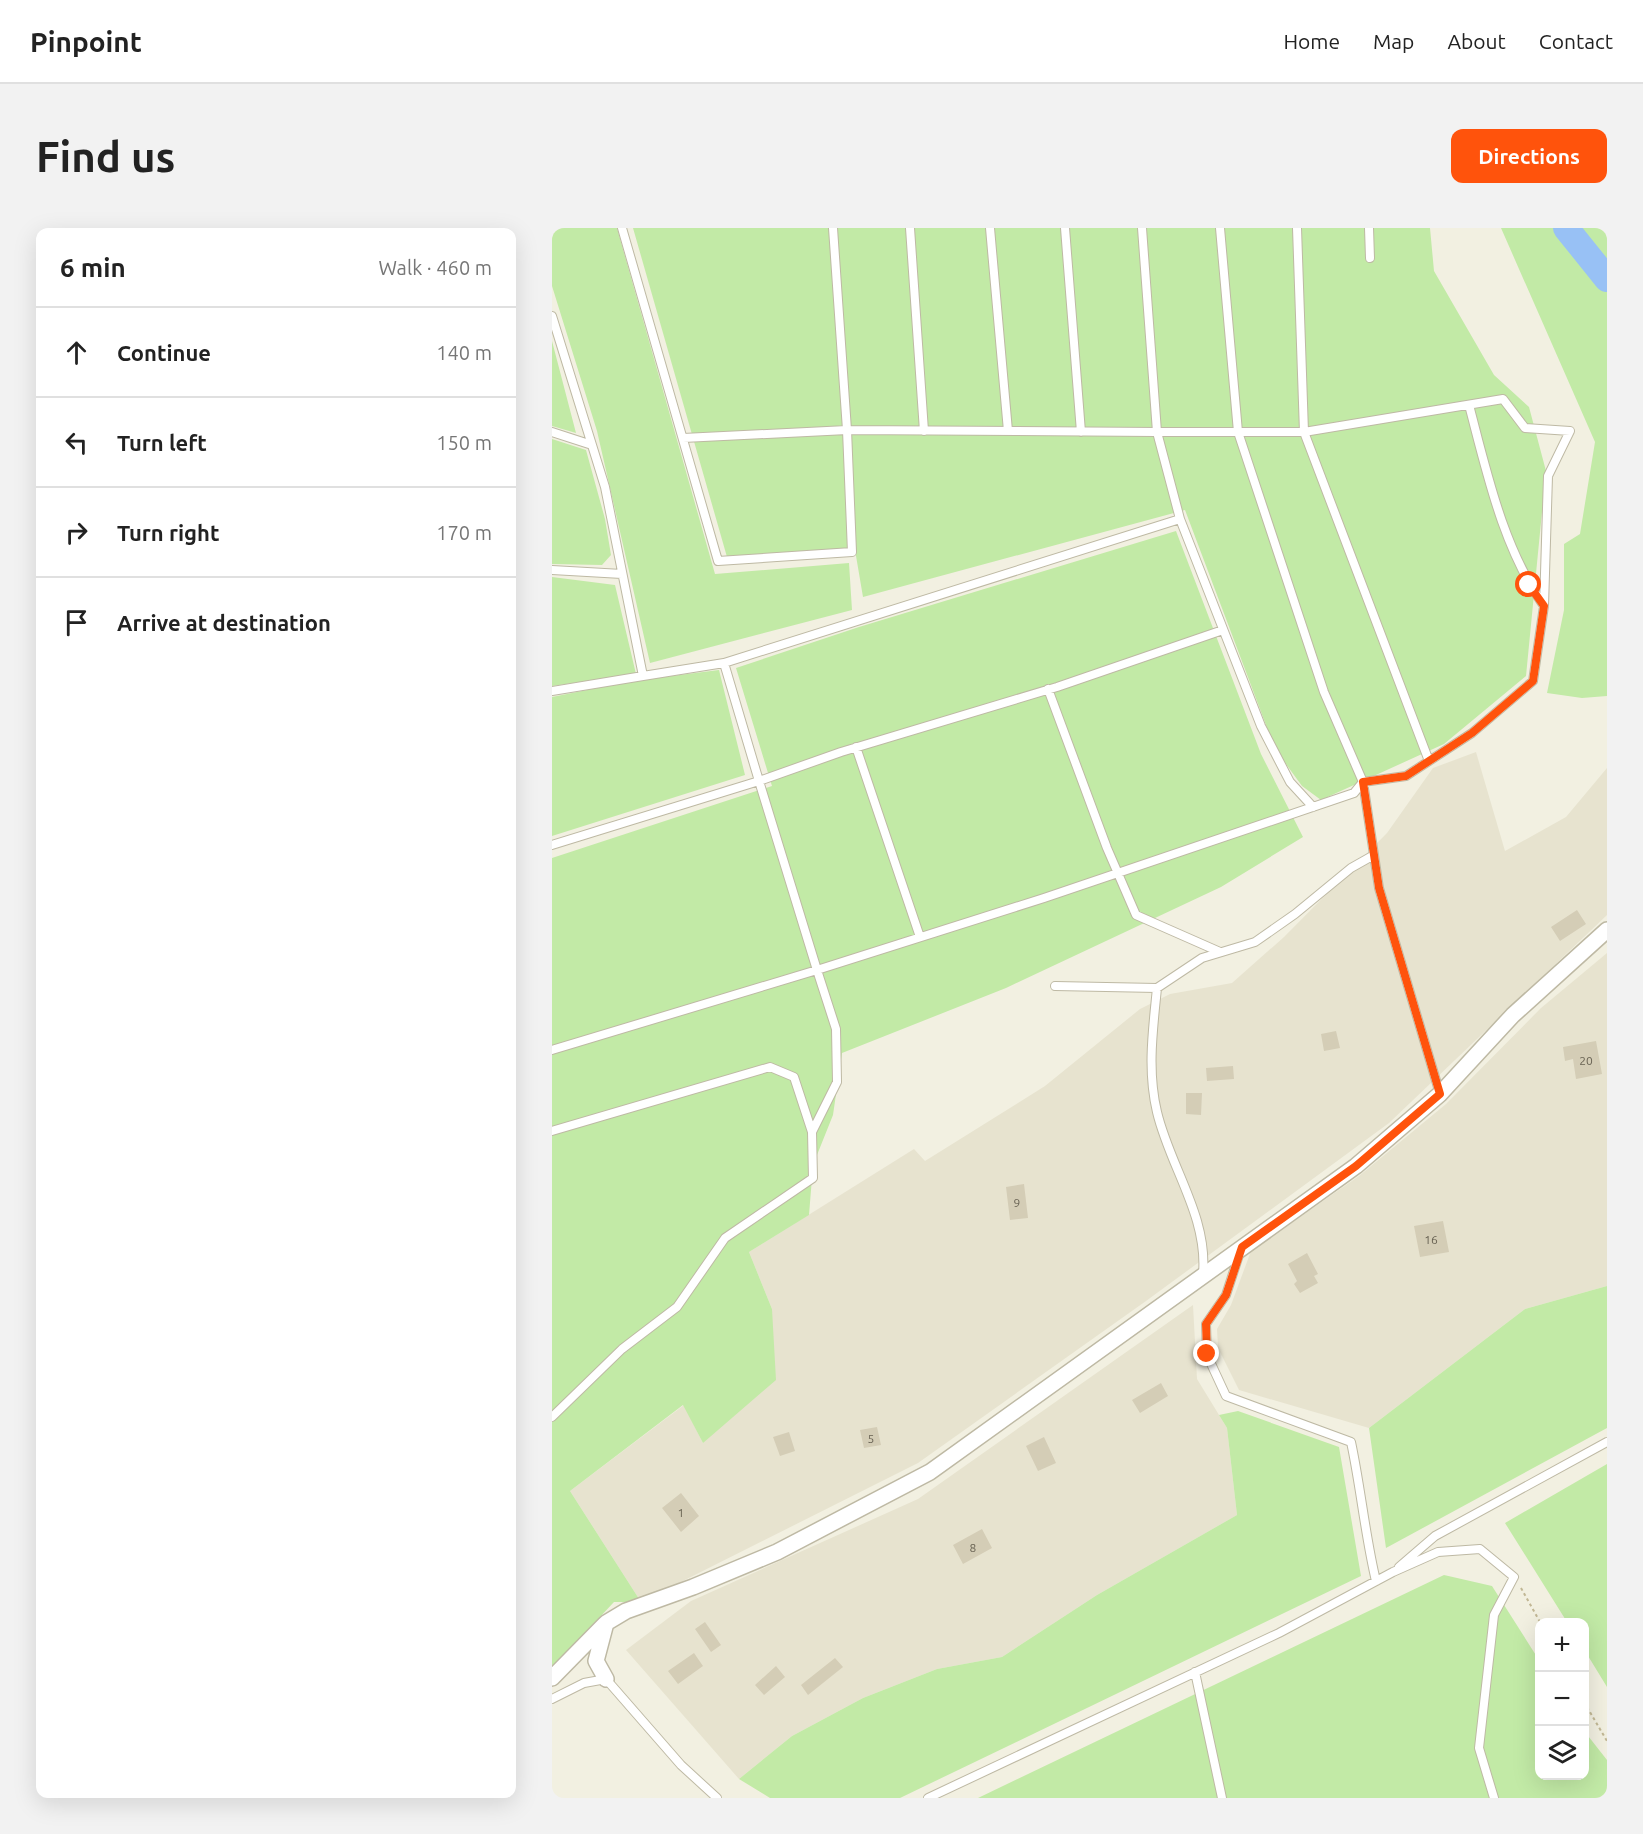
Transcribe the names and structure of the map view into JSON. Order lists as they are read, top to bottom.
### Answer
{
  "house_numbers": [
    "20",
    "9",
    "16",
    "5",
    "1",
    "8"
  ],
  "page": {
    "header": "Pinpoint",
    "nav": [
      "Home",
      "Map",
      "About",
      "Contact"
    ],
    "buttons": "Directions",
    "title": "Find us",
    "heading": ["6 min", "Walk · 460 m"],
    "list": [
      ["Continue", "140 m"],
      ["Turn left", "150 m"],
      ["Turn right", "170 m"],
      "Arrive at destination"
    ],
    "map_buttons": ["+", "−"]
  }
}
